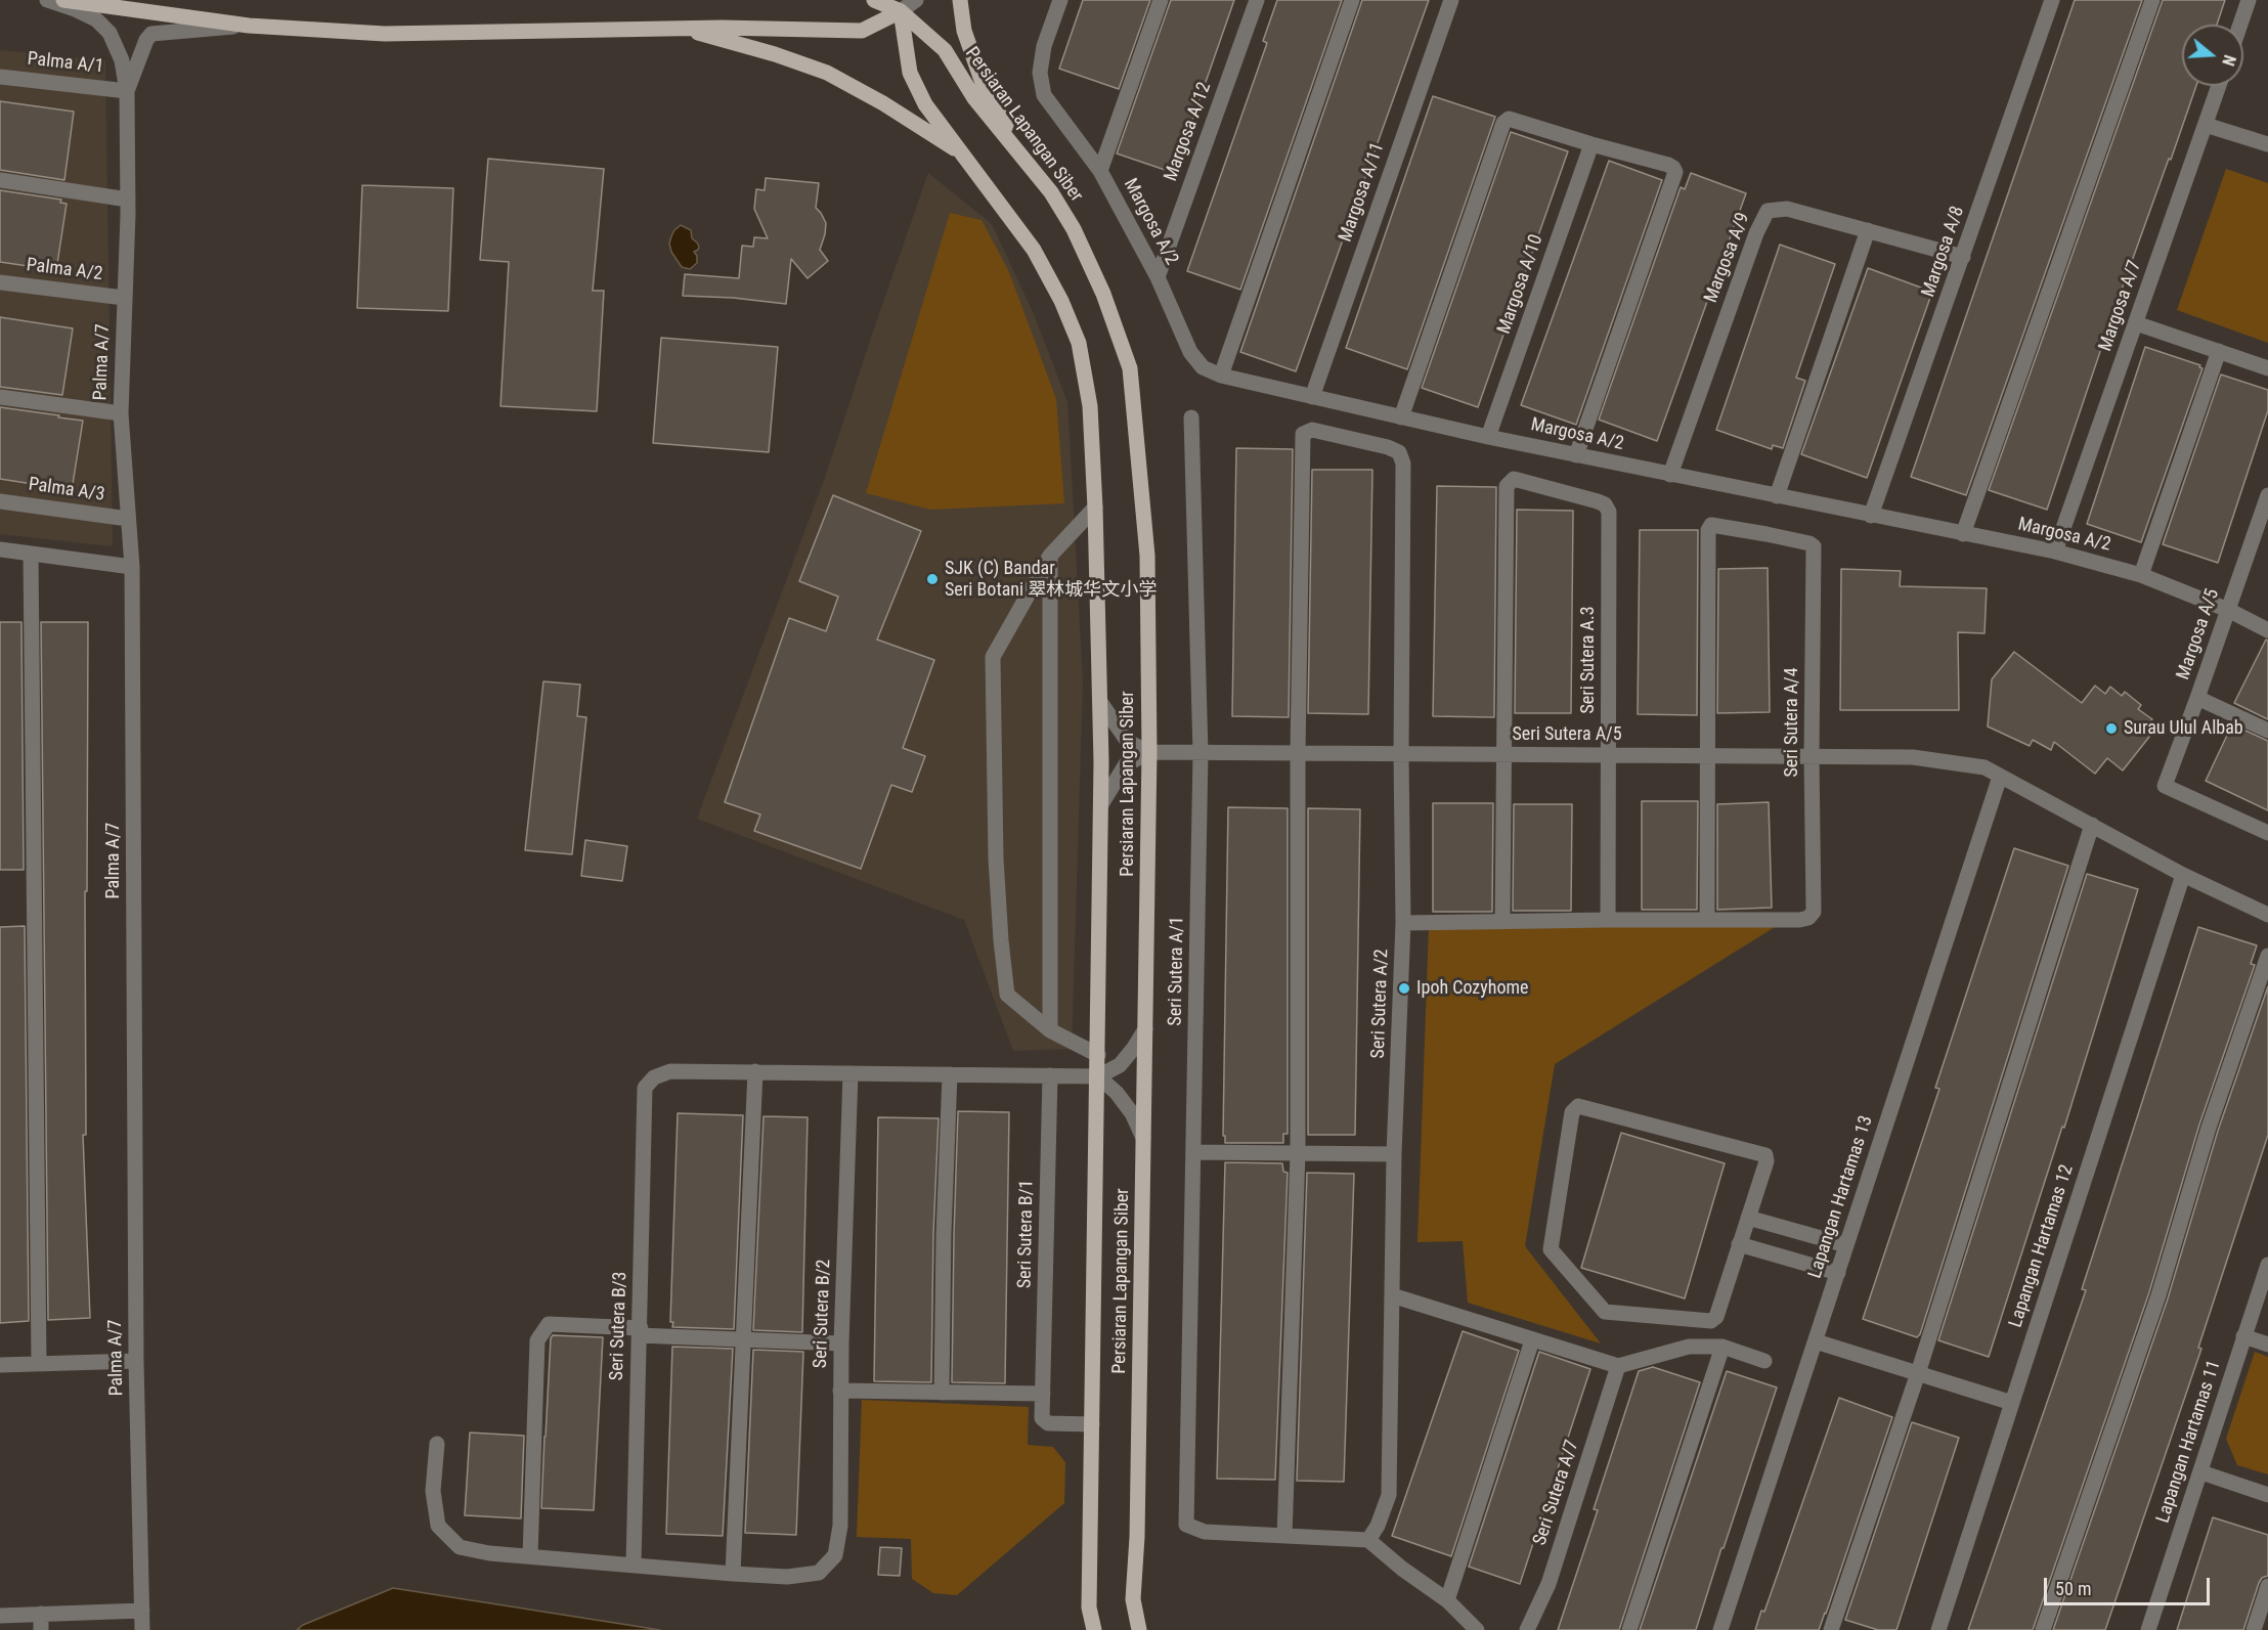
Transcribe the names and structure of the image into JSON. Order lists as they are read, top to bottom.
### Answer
{
  "streets": {
    "main road": ["Persiaran Lapangan Siber"],
    "street": [
      "Palma A/1",
      "Margosa A/12",
      "Margosa A/11",
      "Margosa A/2",
      "Margosa A/8",
      "Margosa A/9",
      "Palma A/2",
      "Margosa A/10",
      "Margosa A/7",
      "Palma A/7",
      "Palma A/3",
      "Margosa A/5",
      "Seri Sutera A.3",
      "Seri Sutera A/4",
      "Seri Sutera A/5",
      "Seri Sutera A/1",
      "Seri Sutera A/2",
      "Lapangan Hartamas 13",
      "Seri Sutera B/1",
      "Lapangan Hartamas 12",
      "Seri Sutera B/2",
      "Seri Sutera B/3",
      "Lapangan Hartamas 11",
      "Seri Sutera A/7"
    ]
  },
  "crossings": [
    ["Palma A/1", "Palma A/7"],
    ["Persiaran Lapangan Siber", "Seri Sutera A/5"],
    ["Persiaran Lapangan Siber", "Seri Sutera B/1"],
    ["Margosa A/12", "Margosa A/2"],
    ["Margosa A/11", "Margosa A/2"],
    ["Margosa A/2", "Margosa A/8"],
    ["Margosa A/2", "Margosa A/9"],
    ["Margosa A/2", "Margosa A/10"],
    ["Margosa A/2", "Margosa A/7"],
    ["Margosa A/2", "Margosa A/5"],
    ["Margosa A/8", "Margosa A/9"],
    ["Palma A/2", "Palma A/7"],
    ["Palma A/7", "Palma A/3"],
    ["Seri Sutera A.3", "Seri Sutera A/5"],
    ["Seri Sutera A/4", "Seri Sutera A/5"],
    ["Seri Sutera A/5", "Seri Sutera A/1"],
    ["Seri Sutera A/5", "Seri Sutera A/2"],
    ["Seri Sutera A/5", "Lapangan Hartamas 13"]
  ],
  "places": ["SJK (C) Bandar Seri Botani 翠林城华文小学", "Surau Ulul Albab", "Ipoh Cozyhome"],
  "scale_bar": "50 m",
  "north": "right"
}
